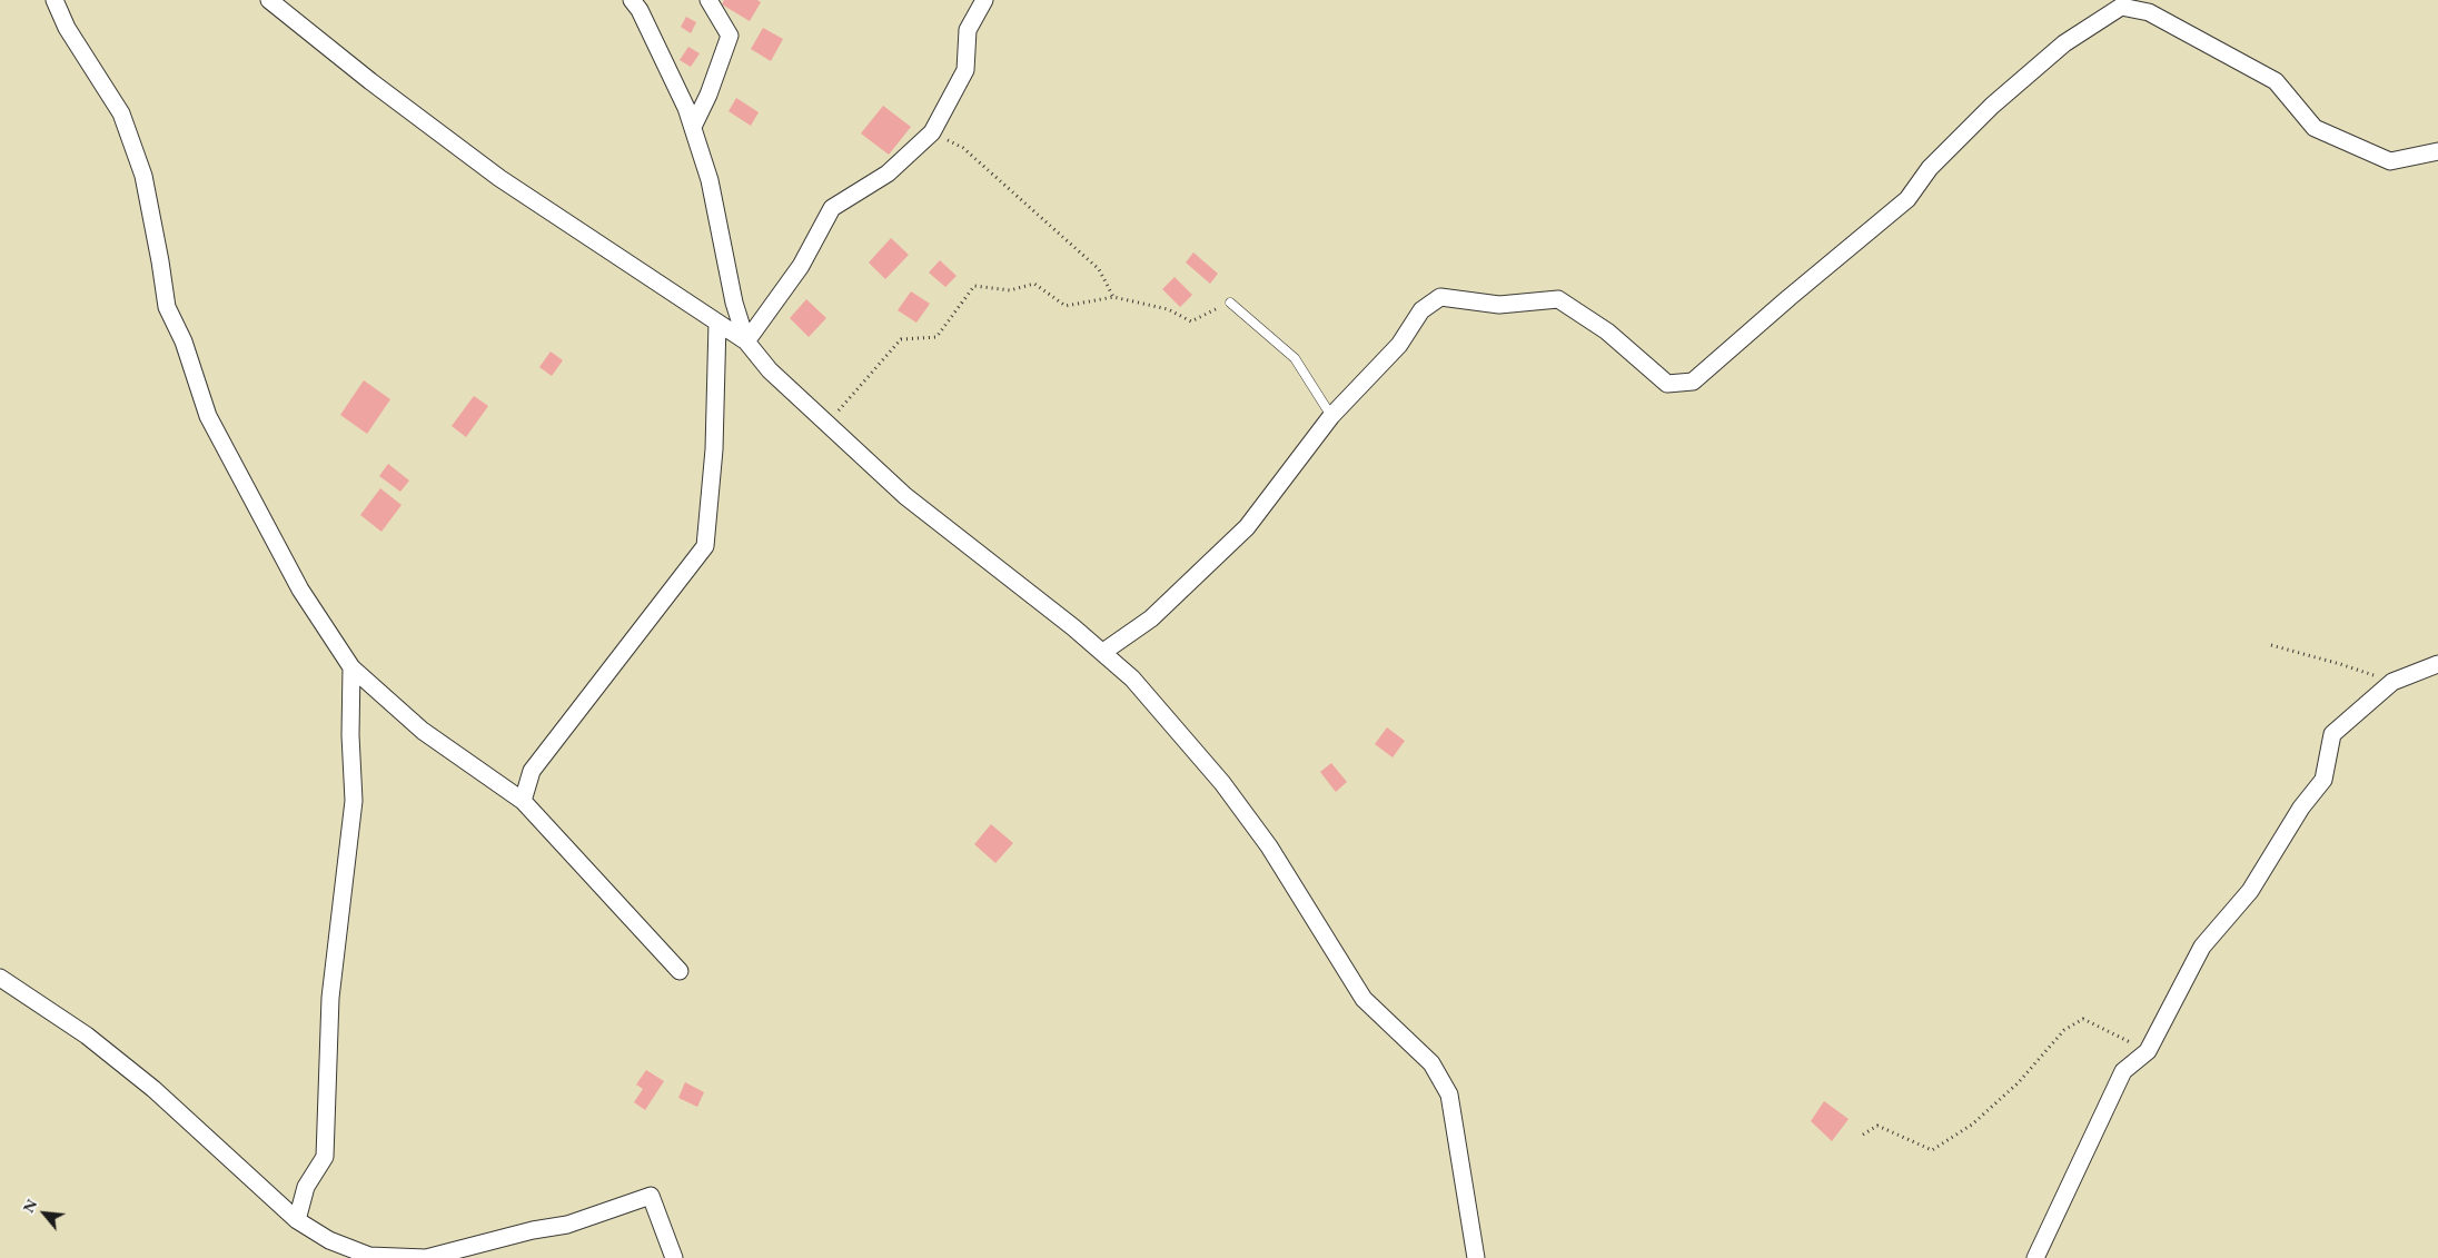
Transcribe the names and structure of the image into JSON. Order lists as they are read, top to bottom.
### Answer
{
  "north": "top left"
}
